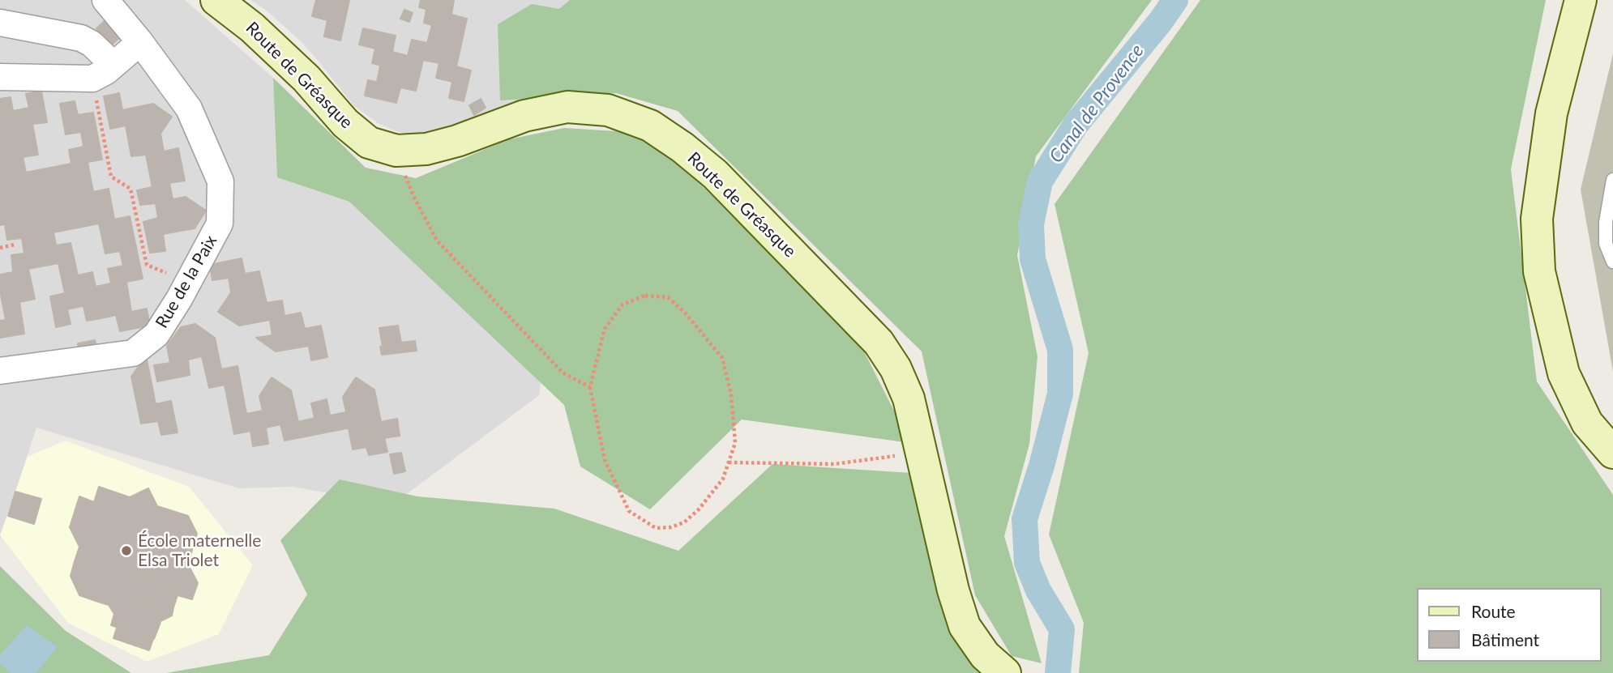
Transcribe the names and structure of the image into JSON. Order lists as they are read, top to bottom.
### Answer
{
  "streets": {
    "street": ["Route de Gréasque", "Rue de la Paix"]
  },
  "water": ["Canal de Provence"],
  "places": ["École maternelle Elsa Triolet"],
  "legend": ["Route", "Bâtiment"]
}
